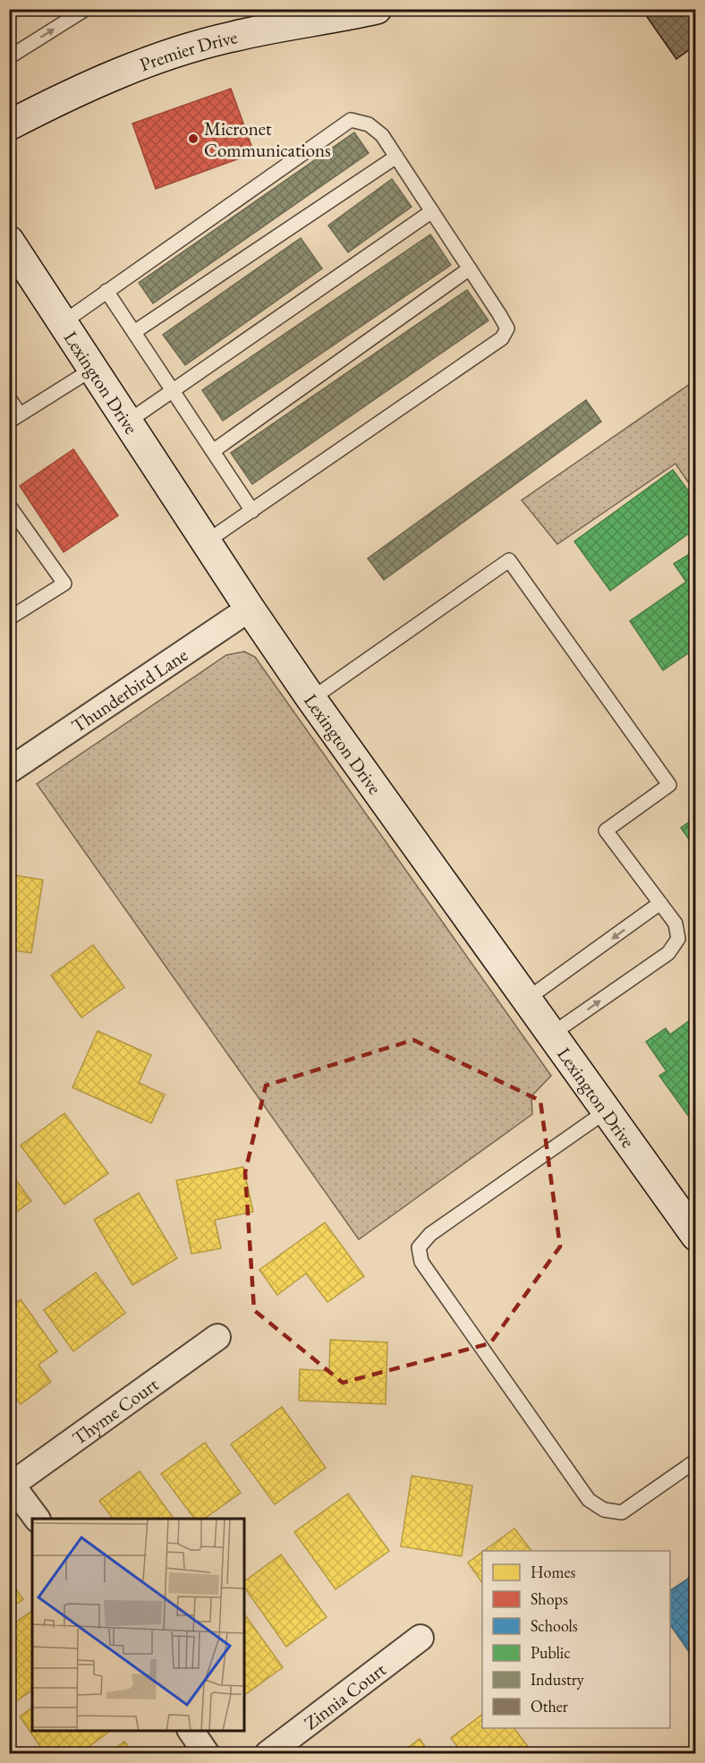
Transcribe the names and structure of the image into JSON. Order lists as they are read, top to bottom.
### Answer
{
  "streets": {
    "street": [
      "Premier Drive",
      "Lexington Drive",
      "Thunderbird Lane",
      "Thyme Court",
      "Zinnia Court"
    ]
  },
  "crossings": [
    ["Lexington Drive", "Thunderbird Lane"]
  ],
  "places": ["Micronet Communications"],
  "legend": [
    "Homes",
    "Shops",
    "Schools",
    "Public",
    "Industry",
    "Other"
  ]
}
